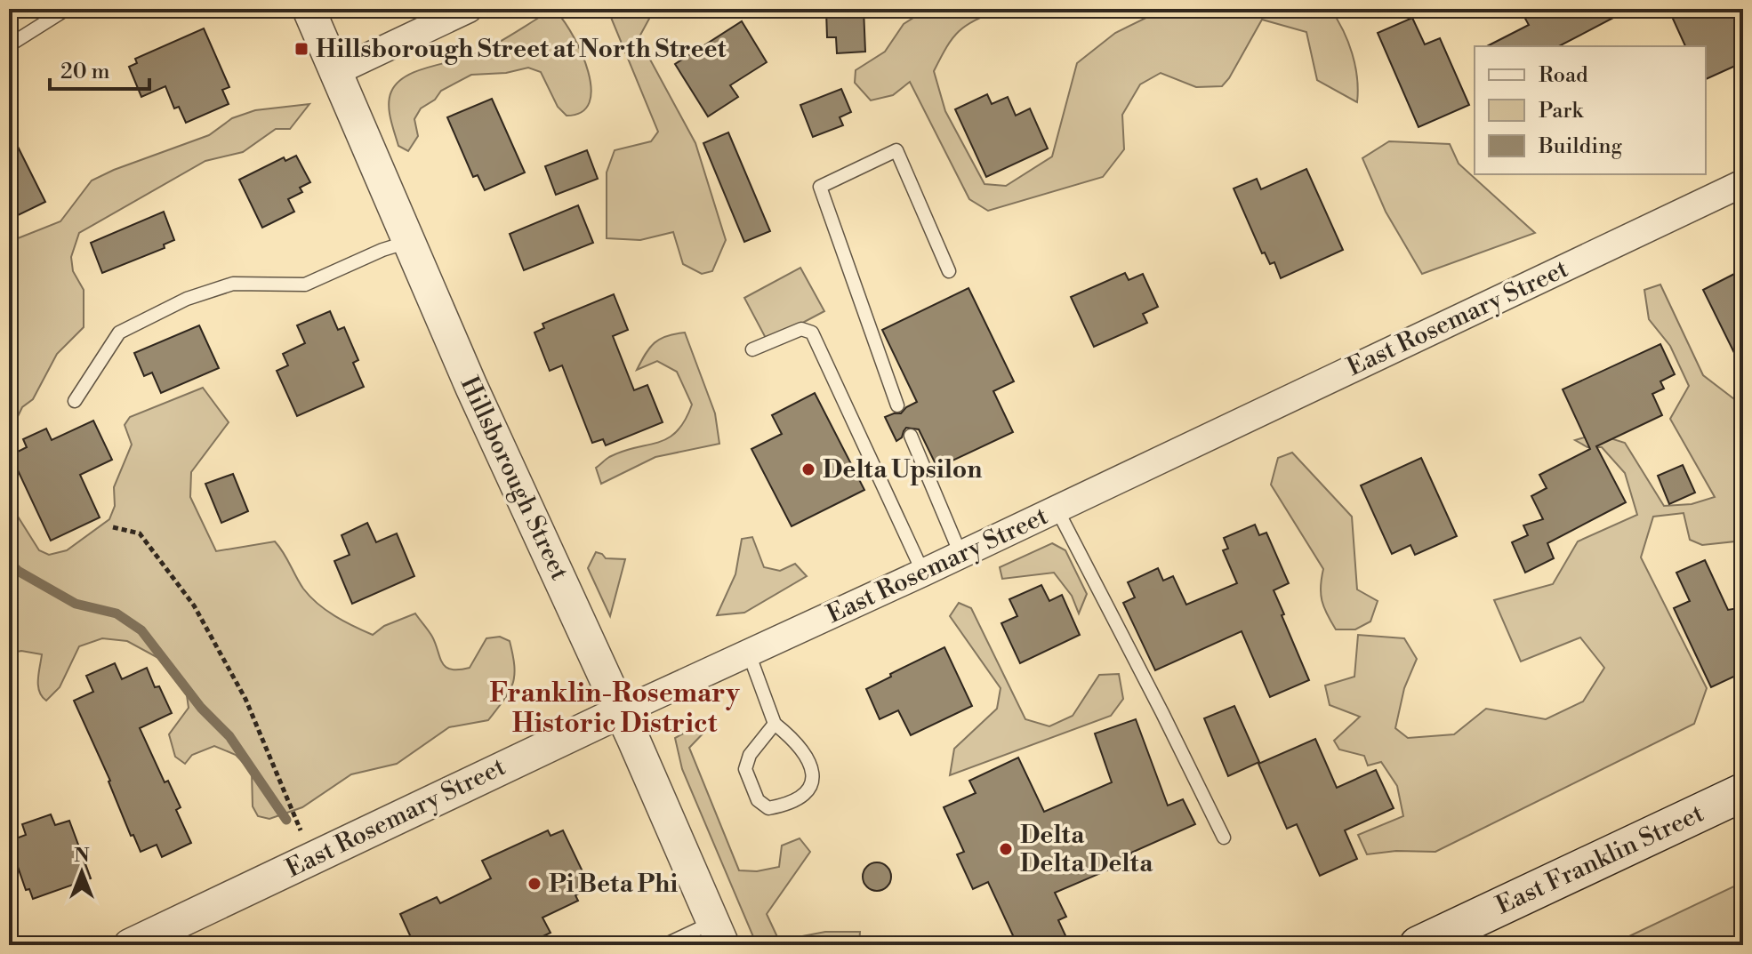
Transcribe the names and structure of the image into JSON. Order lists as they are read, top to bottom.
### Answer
{
  "streets": {
    "main road": ["East Franklin Street"],
    "street": ["East Rosemary Street", "Hillsborough Street"]
  },
  "crossings": [
    ["East Rosemary Street", "Hillsborough Street"]
  ],
  "districts": ["Franklin-Rosemary Historic District"],
  "places": {
    "transit": ["Hillsborough Street at North Street"],
    "other": ["Delta Upsilon", "Delta Delta Delta", "Pi Beta Phi"]
  },
  "legend": ["Road", "Park", "Building"],
  "scale_bar": "20 m",
  "north": "top"
}
